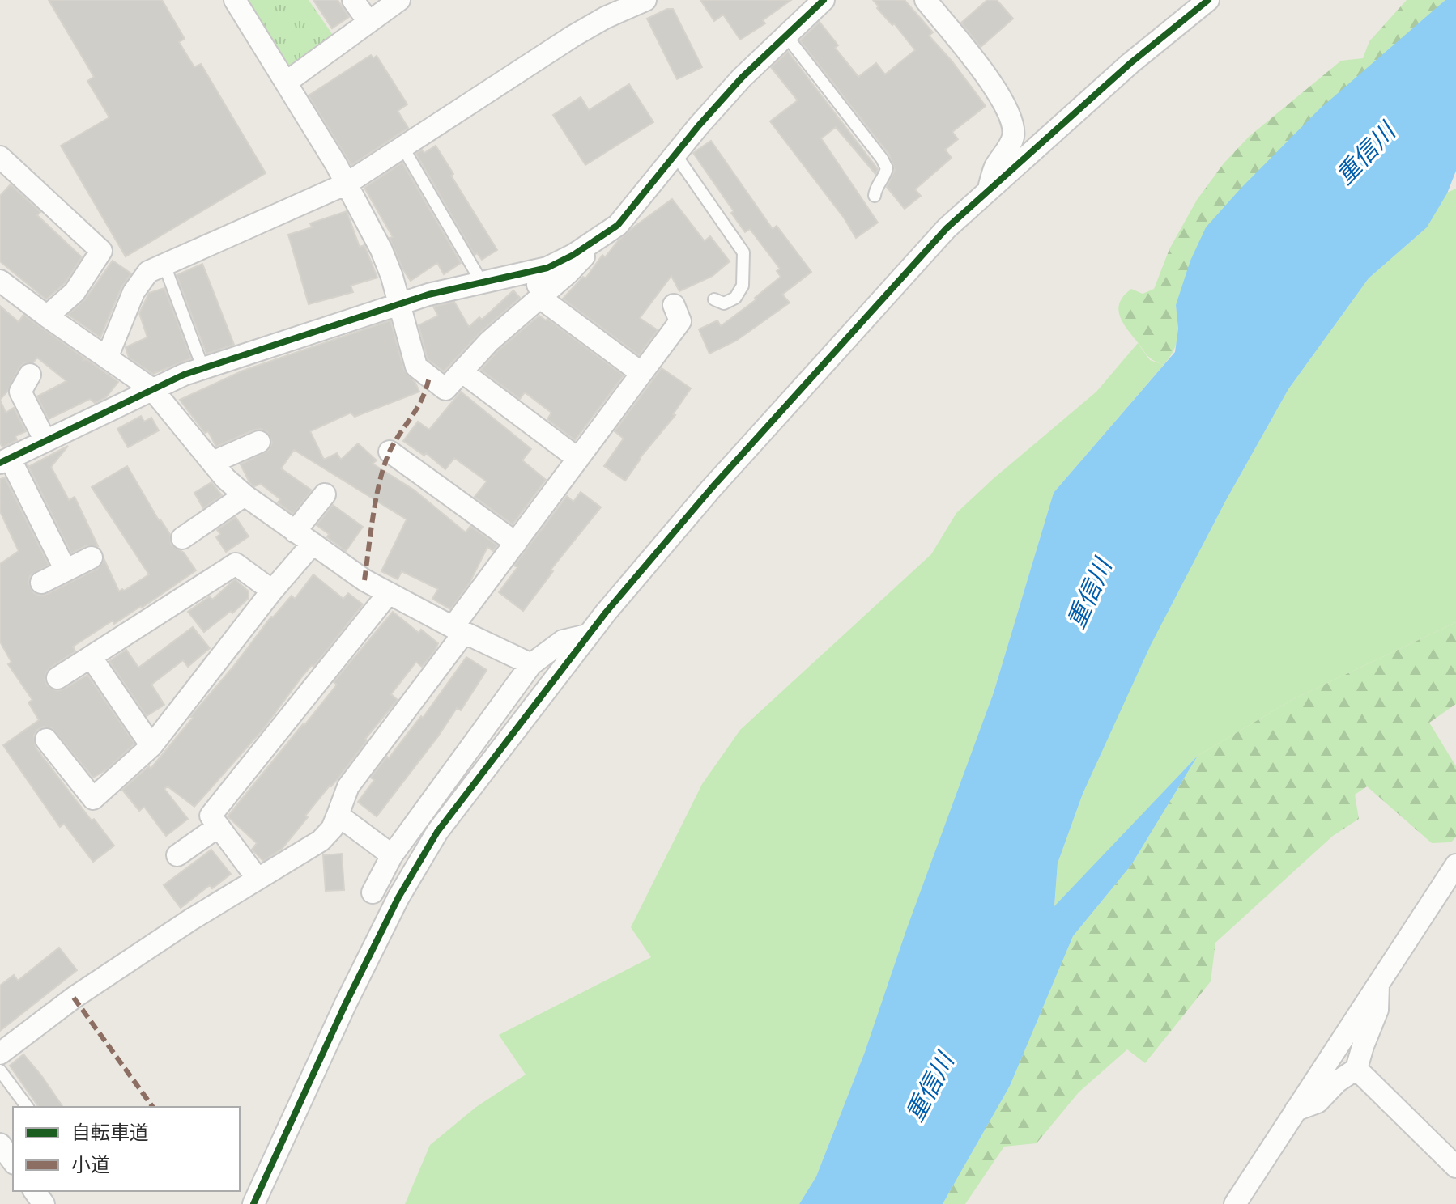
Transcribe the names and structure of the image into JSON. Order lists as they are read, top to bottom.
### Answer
{
  "water": ["重信川"],
  "legend": ["自転車道", "小道"]
}
